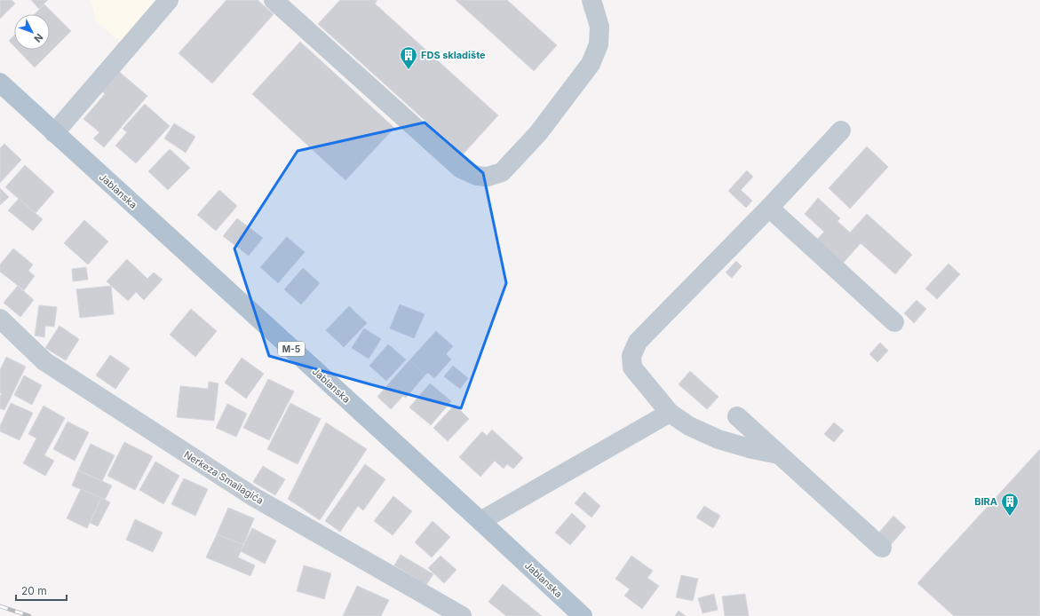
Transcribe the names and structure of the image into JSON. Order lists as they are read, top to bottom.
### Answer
{
  "streets": {
    "main road": ["Jablanska", "M-5"],
    "street": ["Nerkeza Smailagića"]
  },
  "places": {
    "building": ["FDS skladište", "BIRA"]
  },
  "scale_bar": "20 m",
  "north": "bottom right"
}
